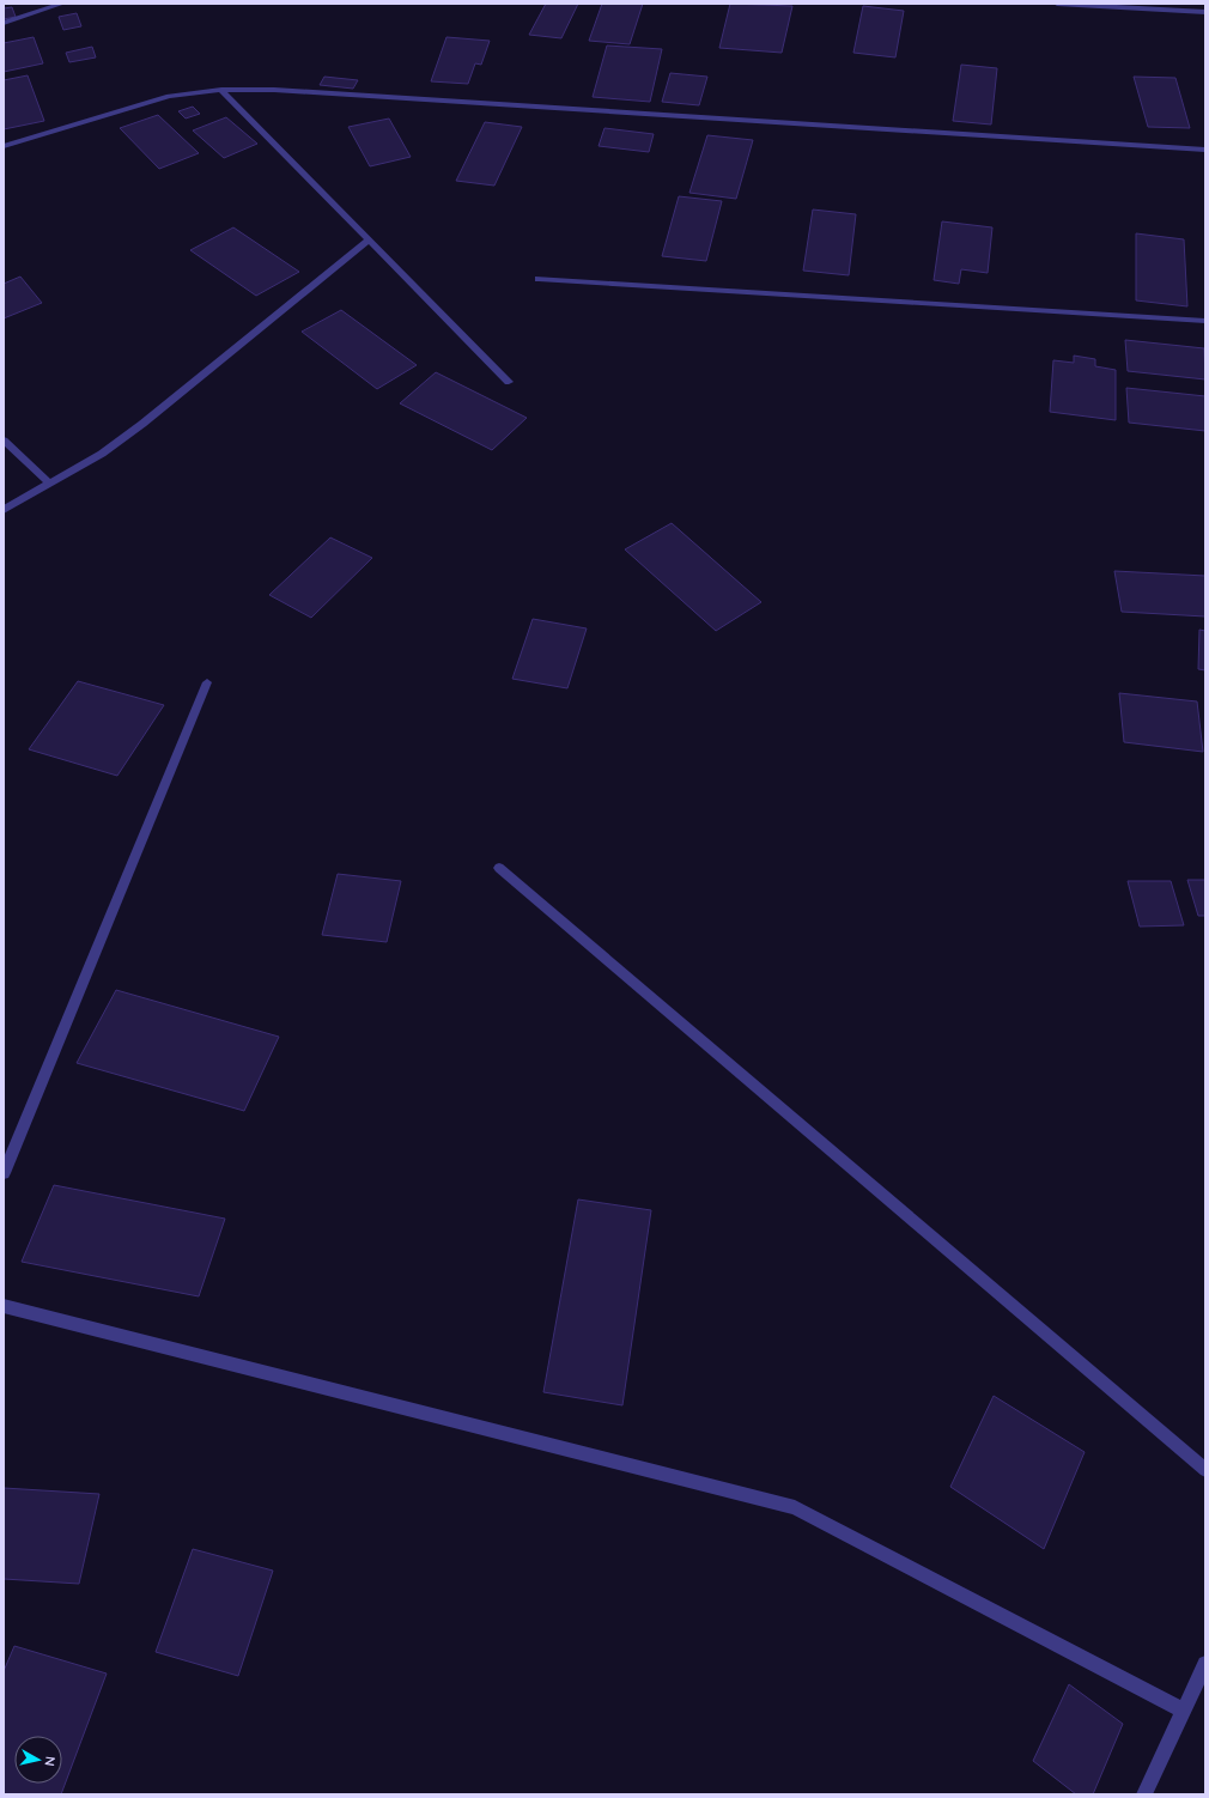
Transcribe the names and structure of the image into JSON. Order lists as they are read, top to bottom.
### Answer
{
  "north": "right"
}
